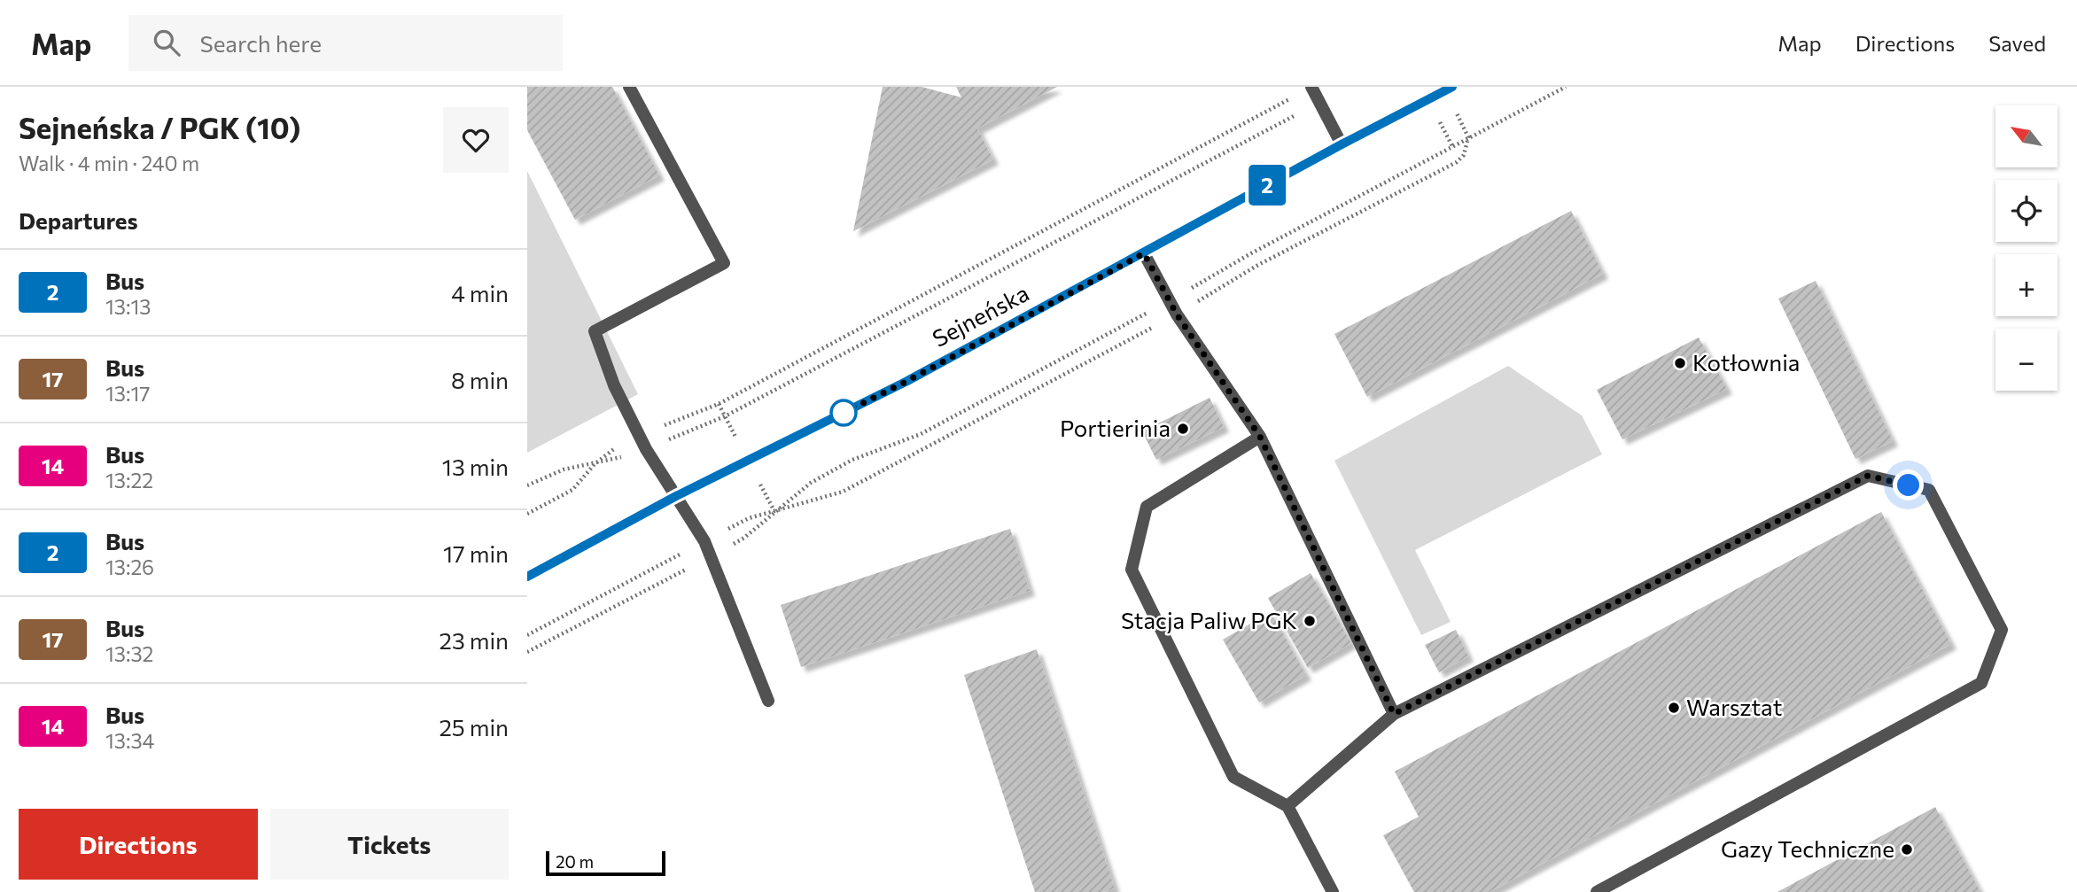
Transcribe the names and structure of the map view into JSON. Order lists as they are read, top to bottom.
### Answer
{
  "streets": {
    "main road": ["Sejneńska"]
  },
  "places": [
    "Kotłownia",
    "Portierinia",
    "Stacja Paliw PGK",
    "Warsztat",
    "Gazy Techniczne"
  ],
  "lines": ["bus line 2"],
  "scale_bar": "20 m",
  "north": "top left",
  "page": {
    "header": "Map",
    "search": "Search here",
    "nav": ["Map", "Directions", "Saved"],
    "heading": [
      ["Sejneńska / PGK (10)", "Walk · 4 min · 240 m"],
      "Departures"
    ],
    "on_map": "2",
    "map_buttons": ["+", "−"],
    "list": [
      {
        "mark": "2",
        "name": "Bus",
        "note": "13:13",
        "value": "4 min"
      },
      {
        "mark": "17",
        "name": "Bus",
        "note": "13:17",
        "value": "8 min"
      },
      {
        "mark": "14",
        "name": "Bus",
        "note": "13:22",
        "value": "13 min"
      },
      {
        "mark": "2",
        "name": "Bus",
        "note": "13:26",
        "value": "17 min"
      },
      {
        "mark": "17",
        "name": "Bus",
        "note": "13:32",
        "value": "23 min"
      },
      {
        "mark": "14",
        "name": "Bus",
        "note": "13:34",
        "value": "25 min"
      }
    ],
    "buttons": ["Directions", "Tickets"],
    "scale": "20 m"
  }
}
